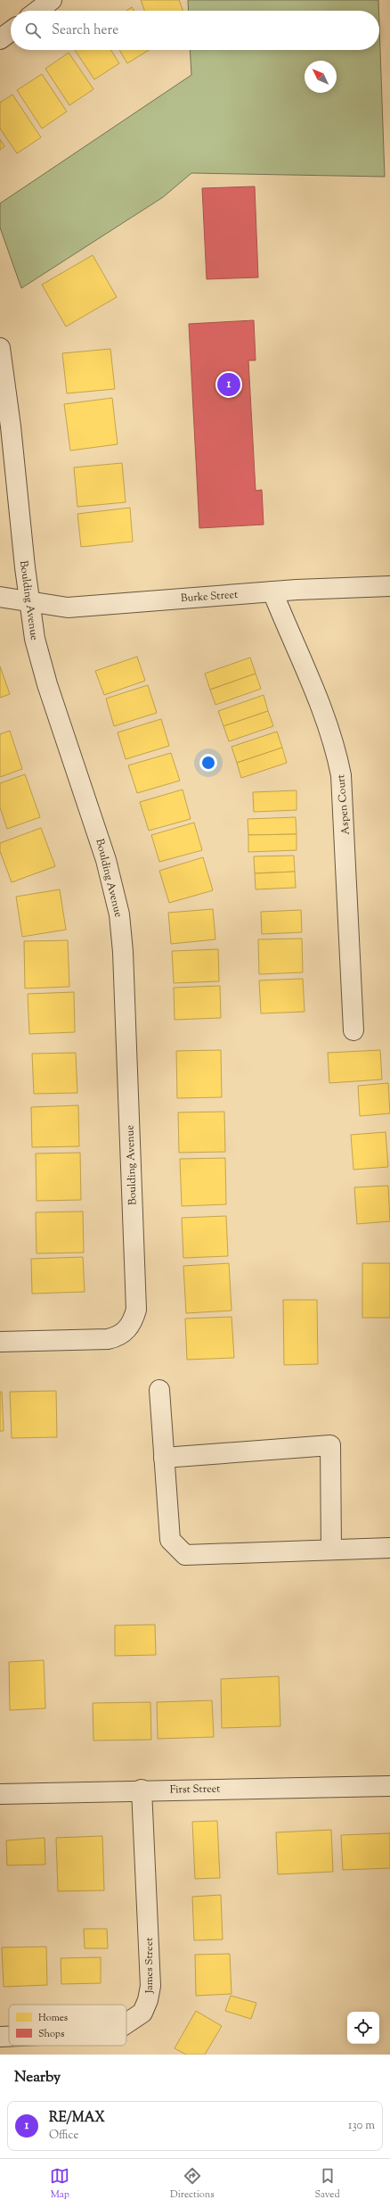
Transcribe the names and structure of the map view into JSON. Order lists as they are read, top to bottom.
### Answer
{
  "streets": {
    "street": [
      "Burke Street",
      "Boulding Avenue",
      "Aspen Court",
      "First Street",
      "James Street"
    ]
  },
  "crossings": [
    ["Burke Street", "Boulding Avenue"],
    ["Burke Street", "Aspen Court"],
    ["First Street", "James Street"]
  ],
  "legend": ["Homes", "Shops"],
  "north": "top left",
  "page": {
    "search": "Search here",
    "pins": "1",
    "heading": "Nearby",
    "list": [
      {
        "mark": "1",
        "name": "RE/MAX",
        "note": "Office",
        "value": "130 m"
      }
    ],
    "nav": ["Map", "Directions", "Saved"]
  }
}
